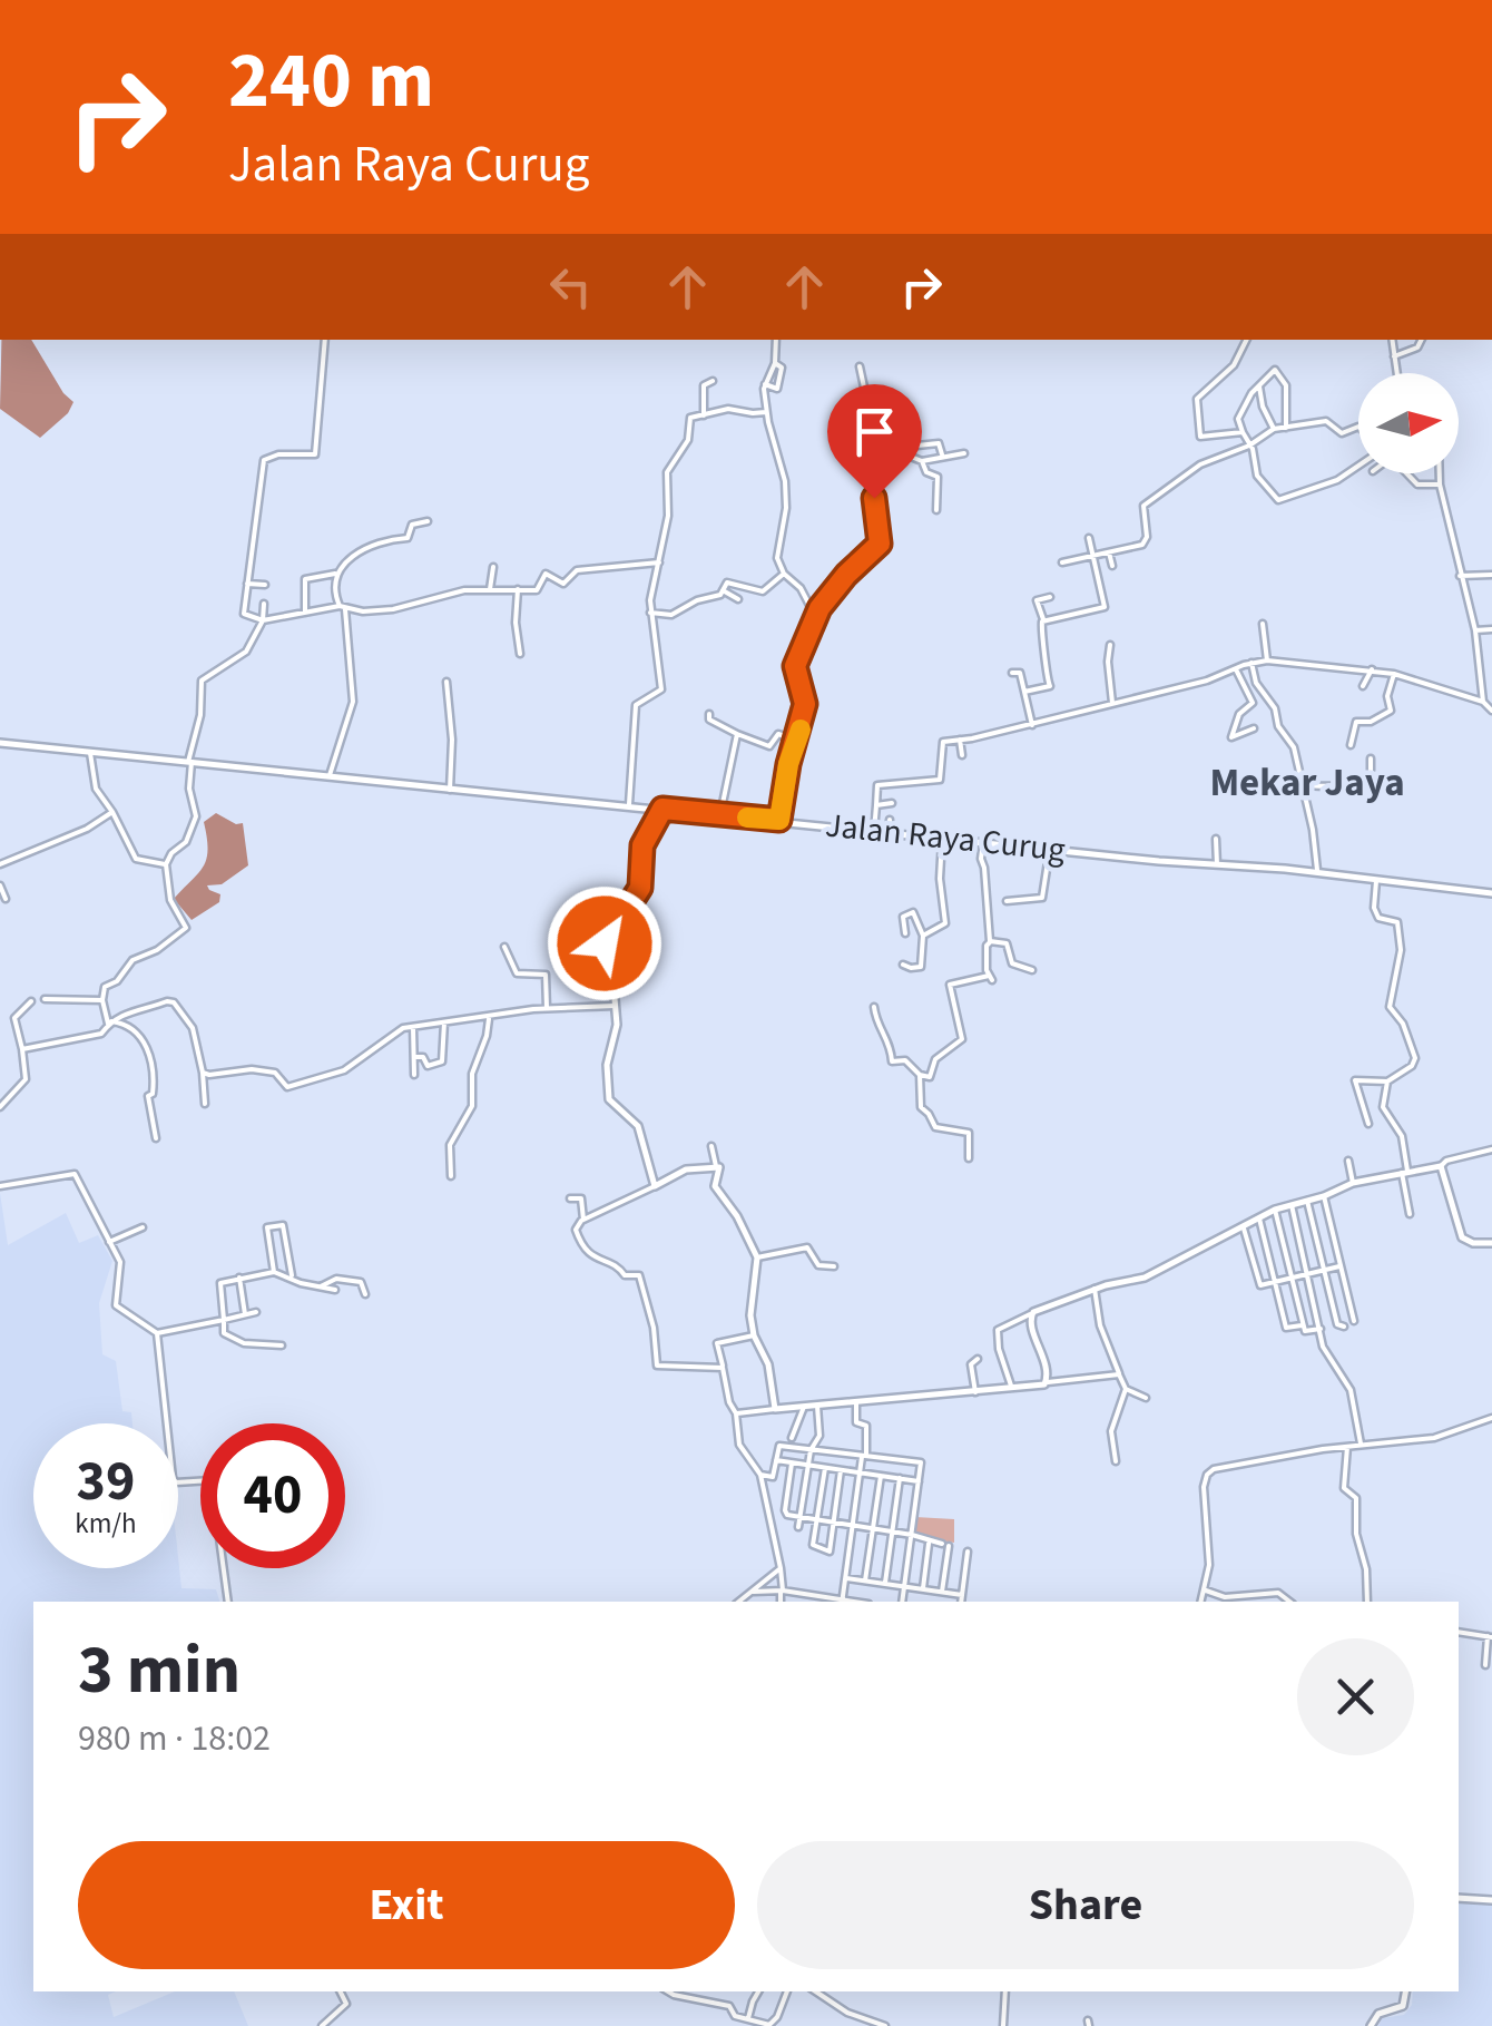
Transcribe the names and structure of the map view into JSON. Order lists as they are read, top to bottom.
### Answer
{
  "streets": {
    "street": ["Jalan Raya Curug"]
  },
  "districts": ["Mekar Jaya"],
  "north": "right",
  "page": {
    "turn": ["240 m", "Jalan Raya Curug"],
    "speed": "39 km/h",
    "limit": "40",
    "heading": ["3 min", "980 m · 18:02"],
    "buttons": ["Exit", "Share"]
  }
}
